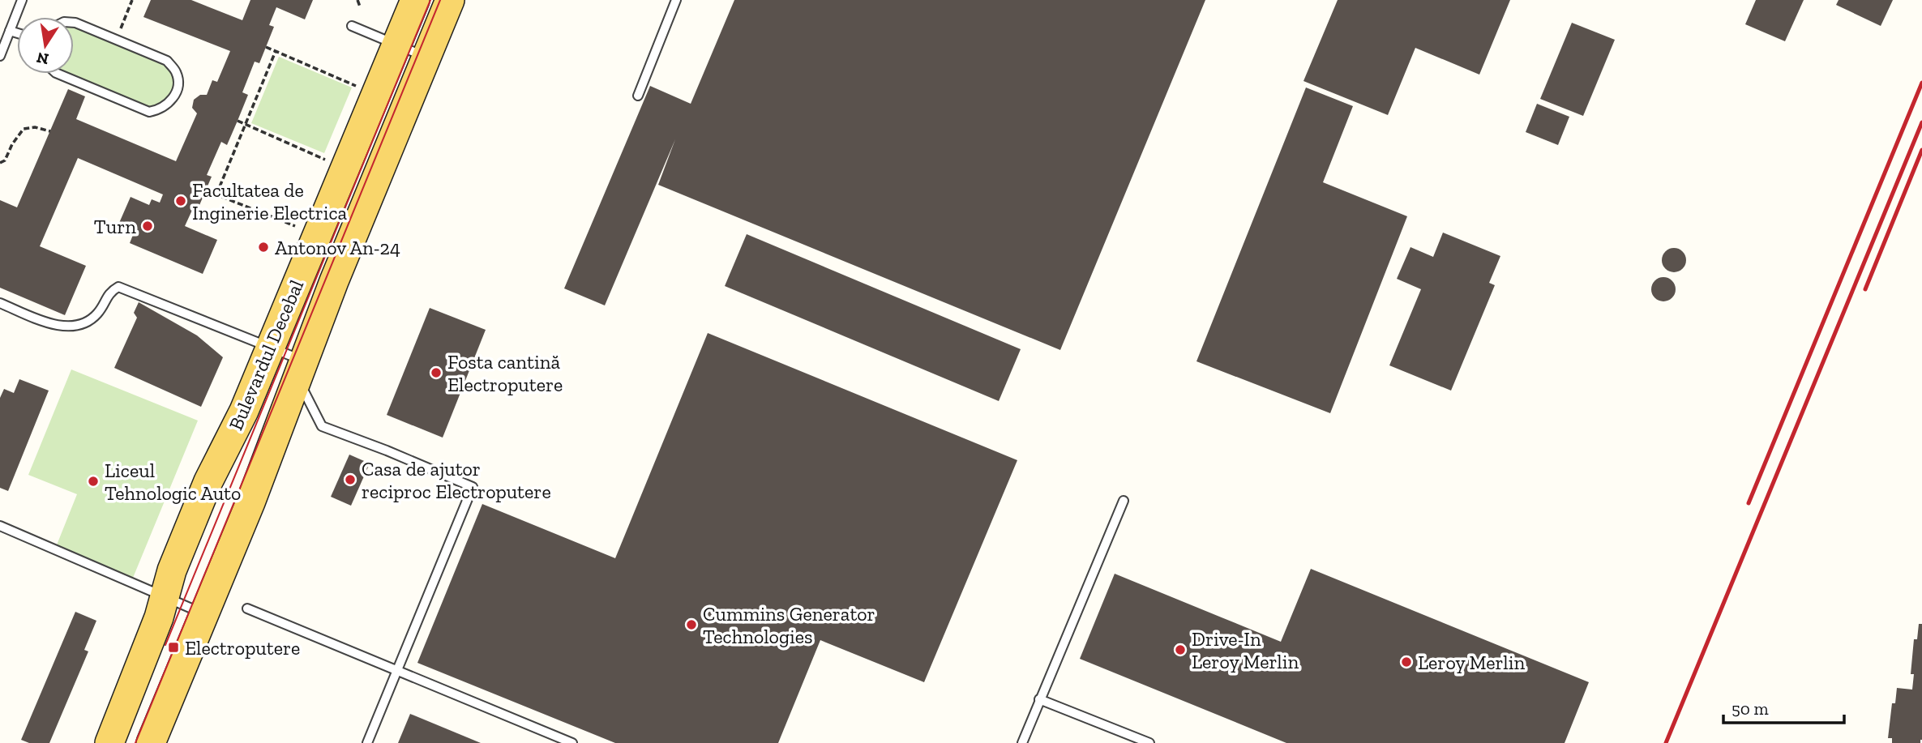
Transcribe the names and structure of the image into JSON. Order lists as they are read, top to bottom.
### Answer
{
  "streets": {
    "main road": ["Bulevardul Decebal"]
  },
  "places": {
    "other": [
      "Facultatea de Inginerie Electrica",
      "Turn",
      "Antonov An-24",
      "Fosta cantină Electroputere",
      "Casa de ajutor reciproc Electroputere",
      "Liceul Tehnologic Auto",
      "Cummins Generator Technologies",
      "Drive-In Leroy Merlin",
      "Leroy Merlin"
    ],
    "transit": ["Electroputere"]
  },
  "scale_bar": "50 m",
  "north": "bottom"
}
